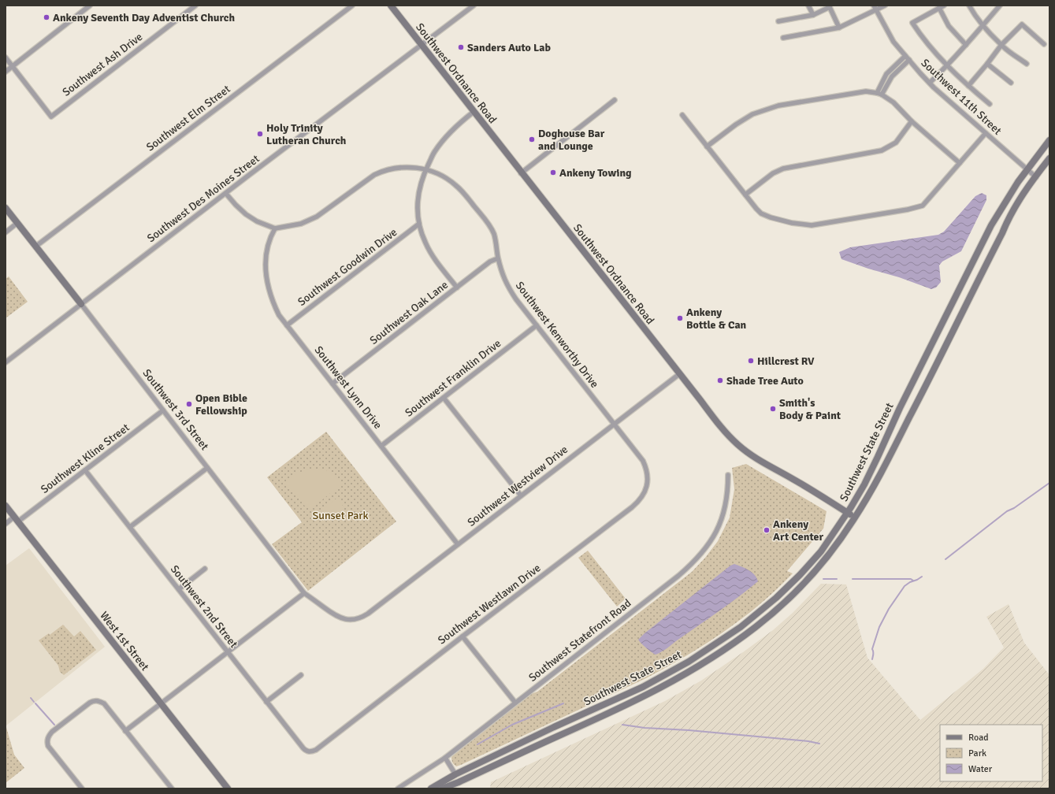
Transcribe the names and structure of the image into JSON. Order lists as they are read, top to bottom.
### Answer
{
  "streets": {
    "main road": [
      "Southwest Ordnance Road",
      "Southwest 3rd Street",
      "Southwest State Street",
      "West 1st Street"
    ],
    "street": [
      "Southwest Ash Drive",
      "Southwest 11th Street",
      "Southwest Elm Street",
      "Southwest Des Moines Street",
      "Southwest Goodwin Drive",
      "Southwest Oak Lane",
      "Southwest Kenworthy Drive",
      "Southwest Franklin Drive",
      "Southwest Lynn Drive",
      "Southwest Kline Street",
      "Southwest Westview Drive",
      "Southwest Westlawn Drive",
      "Southwest 2nd Street",
      "Southwest Statefront Road"
    ]
  },
  "crossings": [
    ["Southwest Ordnance Road", "Southwest Des Moines Street"],
    ["Southwest Ordnance Road", "Southwest State Street"],
    ["Southwest Ordnance Road", "Southwest Westview Drive"],
    ["Southwest 11th Street", "Southwest State Street"],
    ["Southwest Elm Street", "Southwest 3rd Street"],
    ["Southwest Des Moines Street", "Southwest 3rd Street"],
    ["Southwest Goodwin Drive", "Southwest Lynn Drive"],
    ["Southwest Oak Lane", "Southwest Kenworthy Drive"],
    ["Southwest Oak Lane", "Southwest Lynn Drive"],
    ["Southwest Kenworthy Drive", "Southwest Franklin Drive"],
    ["Southwest Kenworthy Drive", "Southwest Lynn Drive"],
    ["Southwest Kenworthy Drive", "Southwest Westview Drive"],
    ["Southwest Kenworthy Drive", "Southwest Westlawn Drive"],
    ["Southwest Franklin Drive", "Southwest Lynn Drive"],
    ["Southwest Lynn Drive", "Southwest Westview Drive"],
    ["Southwest 3rd Street", "Southwest Kline Street"],
    ["Southwest 3rd Street", "Southwest Westview Drive"],
    ["Southwest Kline Street", "Southwest 2nd Street"],
    ["Southwest Kline Street", "West 1st Street"],
    ["Southwest Westlawn Drive", "Southwest 2nd Street"]
  ],
  "parks": ["Sunset Park"],
  "places": [
    "Ankeny Seventh Day Adventist Church",
    "Sanders Auto Lab",
    "Holy Trinity Lutheran Church",
    "Doghouse Bar and Lounge",
    "Ankeny Towing",
    "Ankeny Bottle & Can",
    "Hillcrest RV",
    "Shade Tree Auto",
    "Open Bible Fellowship",
    "Smith's Body & Paint",
    "Ankeny Art Center"
  ],
  "legend": ["Road", "Park", "Water"]
}
